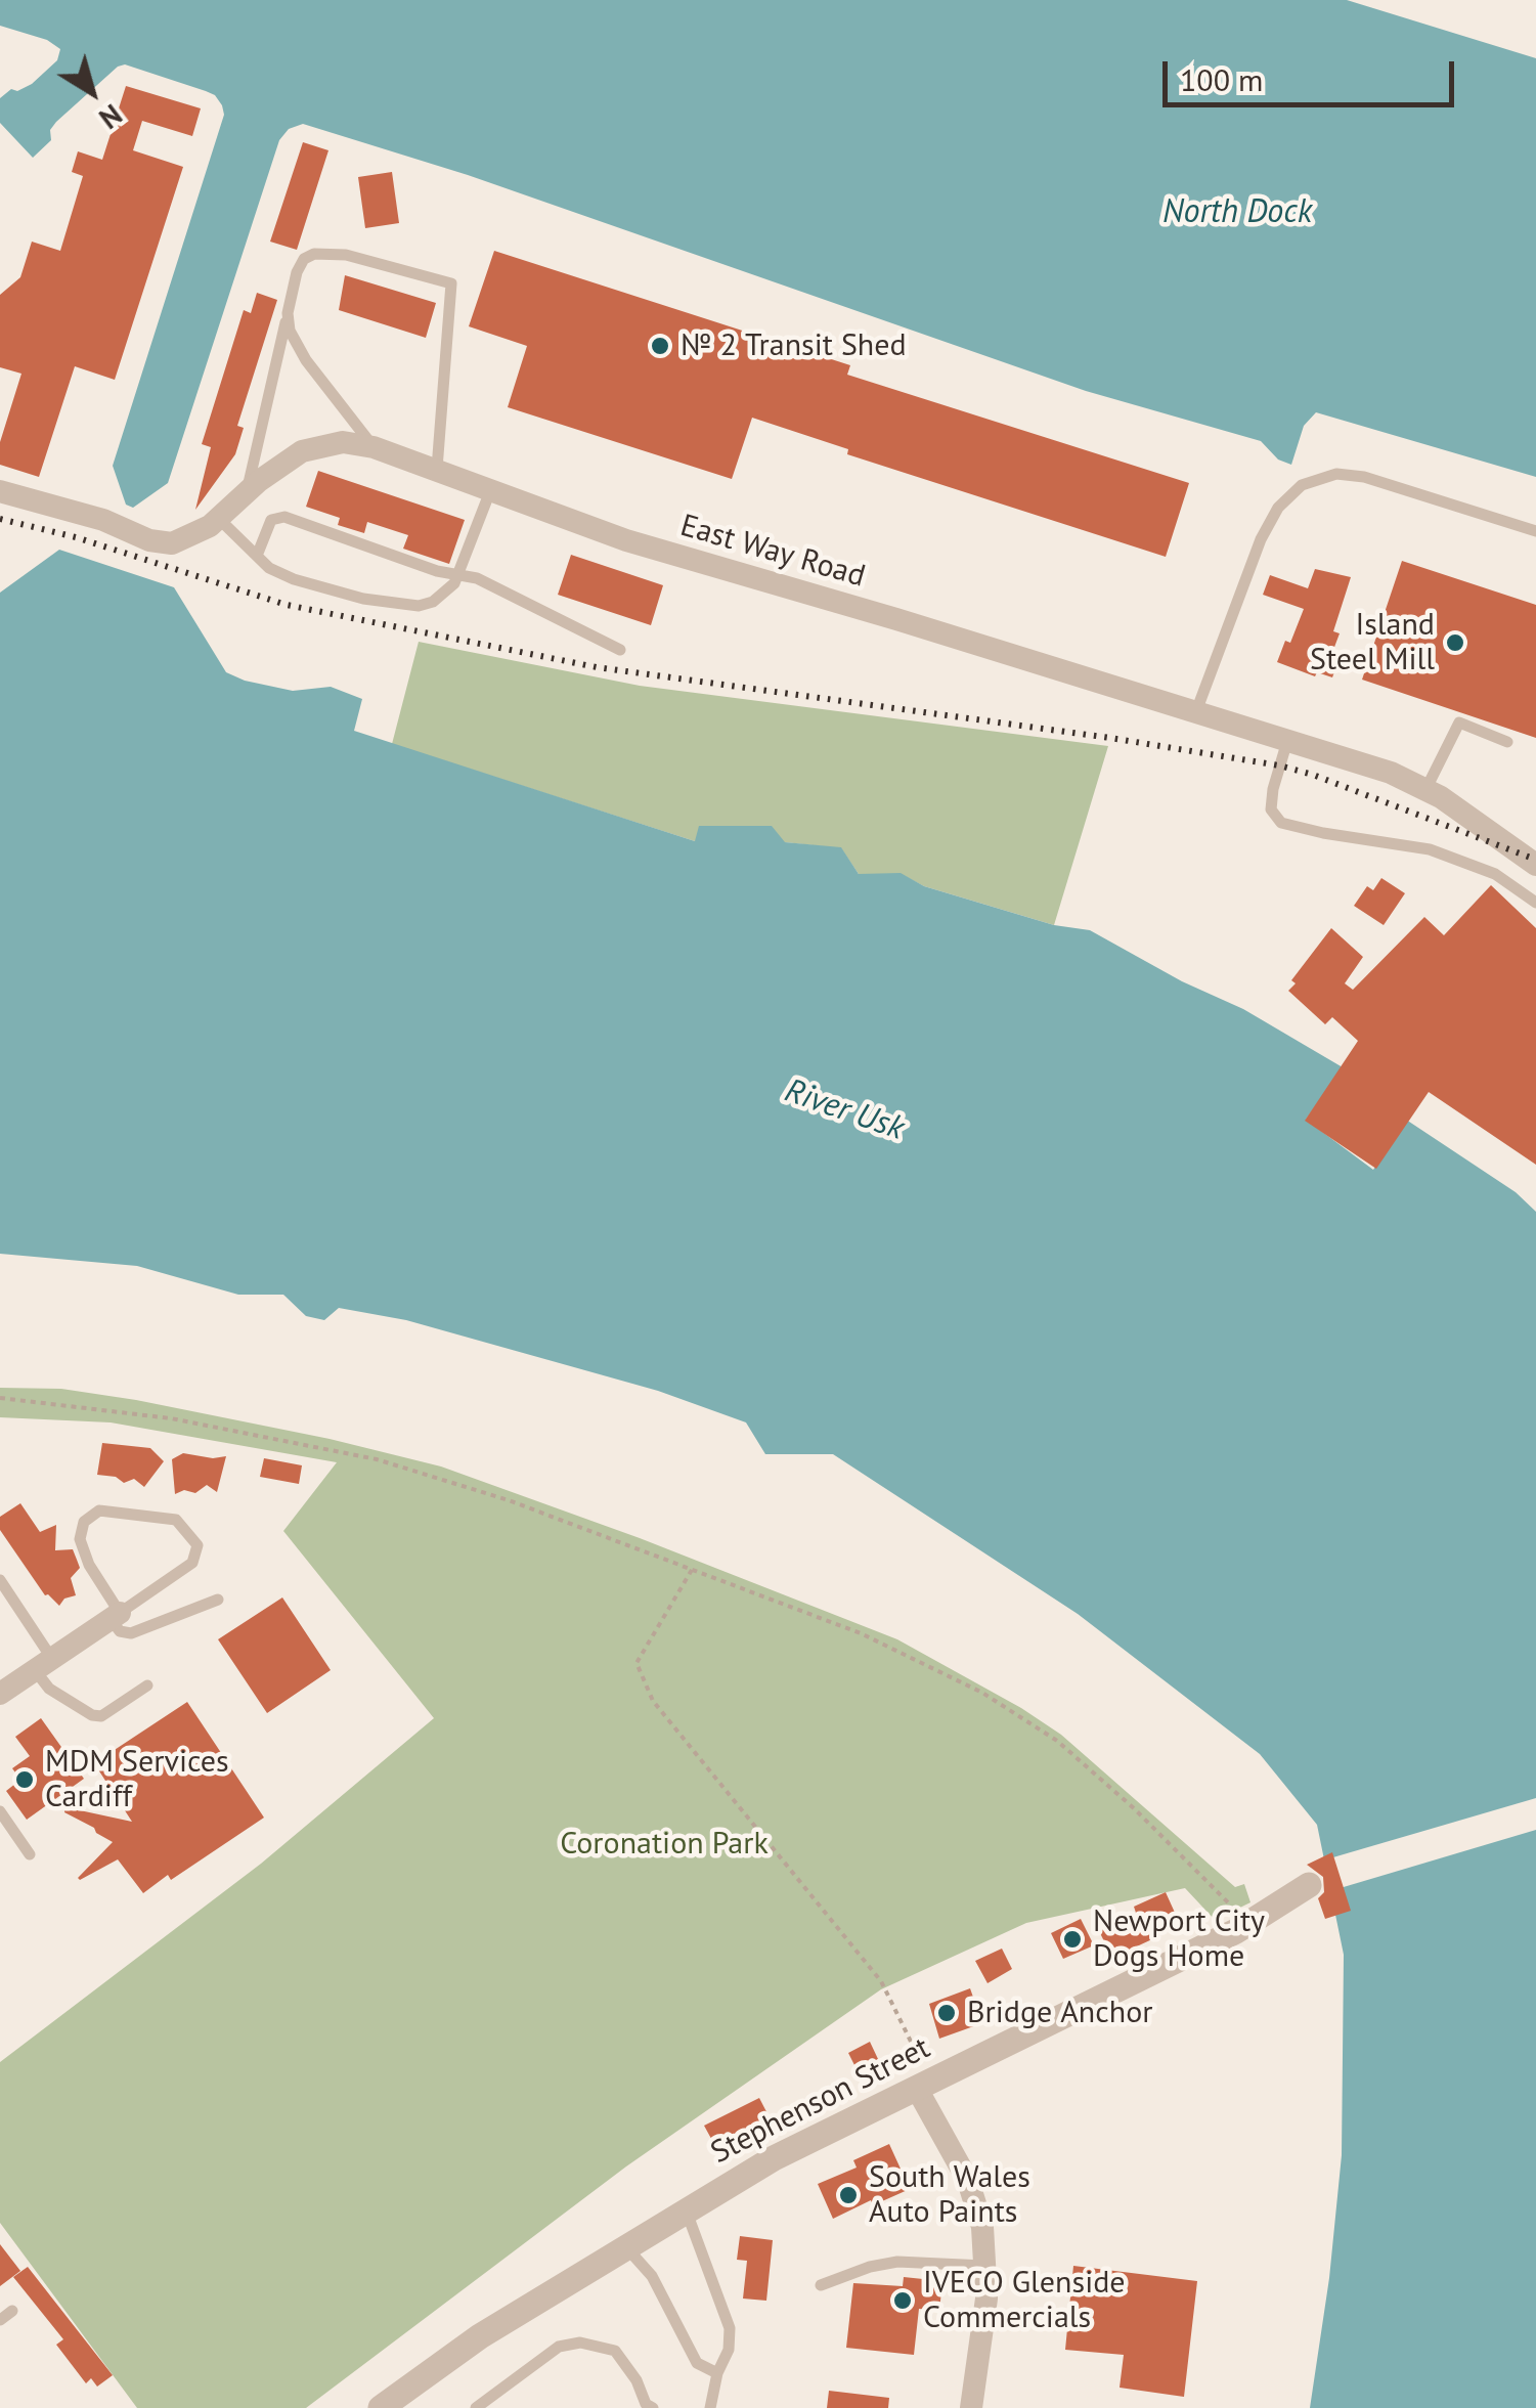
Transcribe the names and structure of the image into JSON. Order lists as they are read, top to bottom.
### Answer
{
  "streets": {
    "street": ["East Way Road", "Stephenson Street"]
  },
  "water": ["North Dock", "River Usk"],
  "parks": ["Coronation Park"],
  "places": [
    "№ 2 Transit Shed",
    "Island Steel Mill",
    "MDM Services Cardiff",
    "Newport City Dogs Home",
    "Bridge Anchor",
    "South Wales Auto Paints",
    "IVECO Glenside Commercials"
  ],
  "scale_bar": "100 m",
  "north": "bottom right"
}
